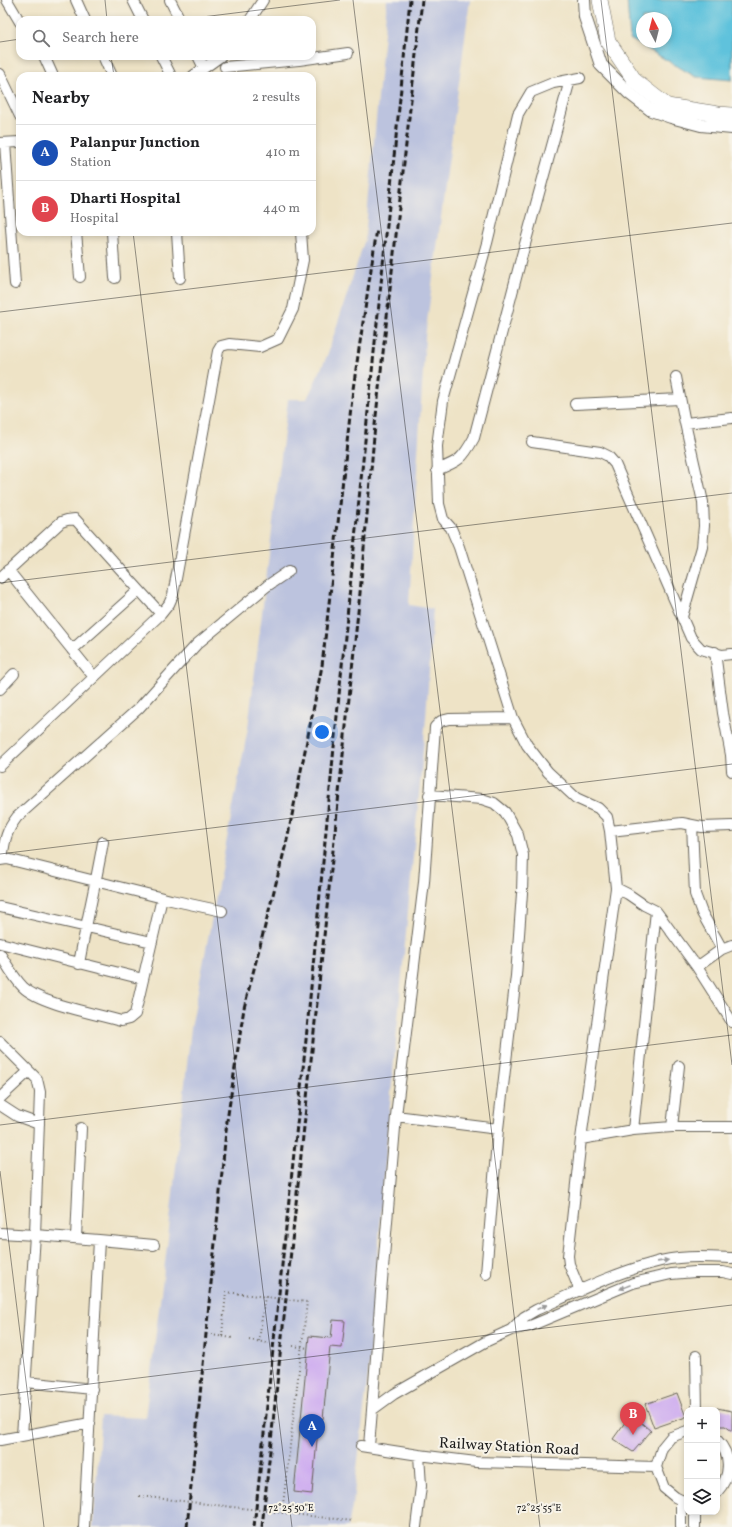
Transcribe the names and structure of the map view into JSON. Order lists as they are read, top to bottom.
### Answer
{
  "streets": {
    "street": ["Railway Station Road"]
  },
  "north": "top",
  "page": {
    "search": "Search here",
    "heading": ["Nearby", "2 results"],
    "list": [
      {
        "mark": "A",
        "name": "Palanpur Junction",
        "note": "Station",
        "value": "410 m"
      },
      {
        "mark": "B",
        "name": "Dharti Hospital",
        "note": "Hospital",
        "value": "440 m"
      }
    ],
    "pins": ["B", "A"],
    "map_buttons": ["+", "−"]
  },
  "coordinates": ["72°25'50\"E", "72°25'55\"E"]
}
